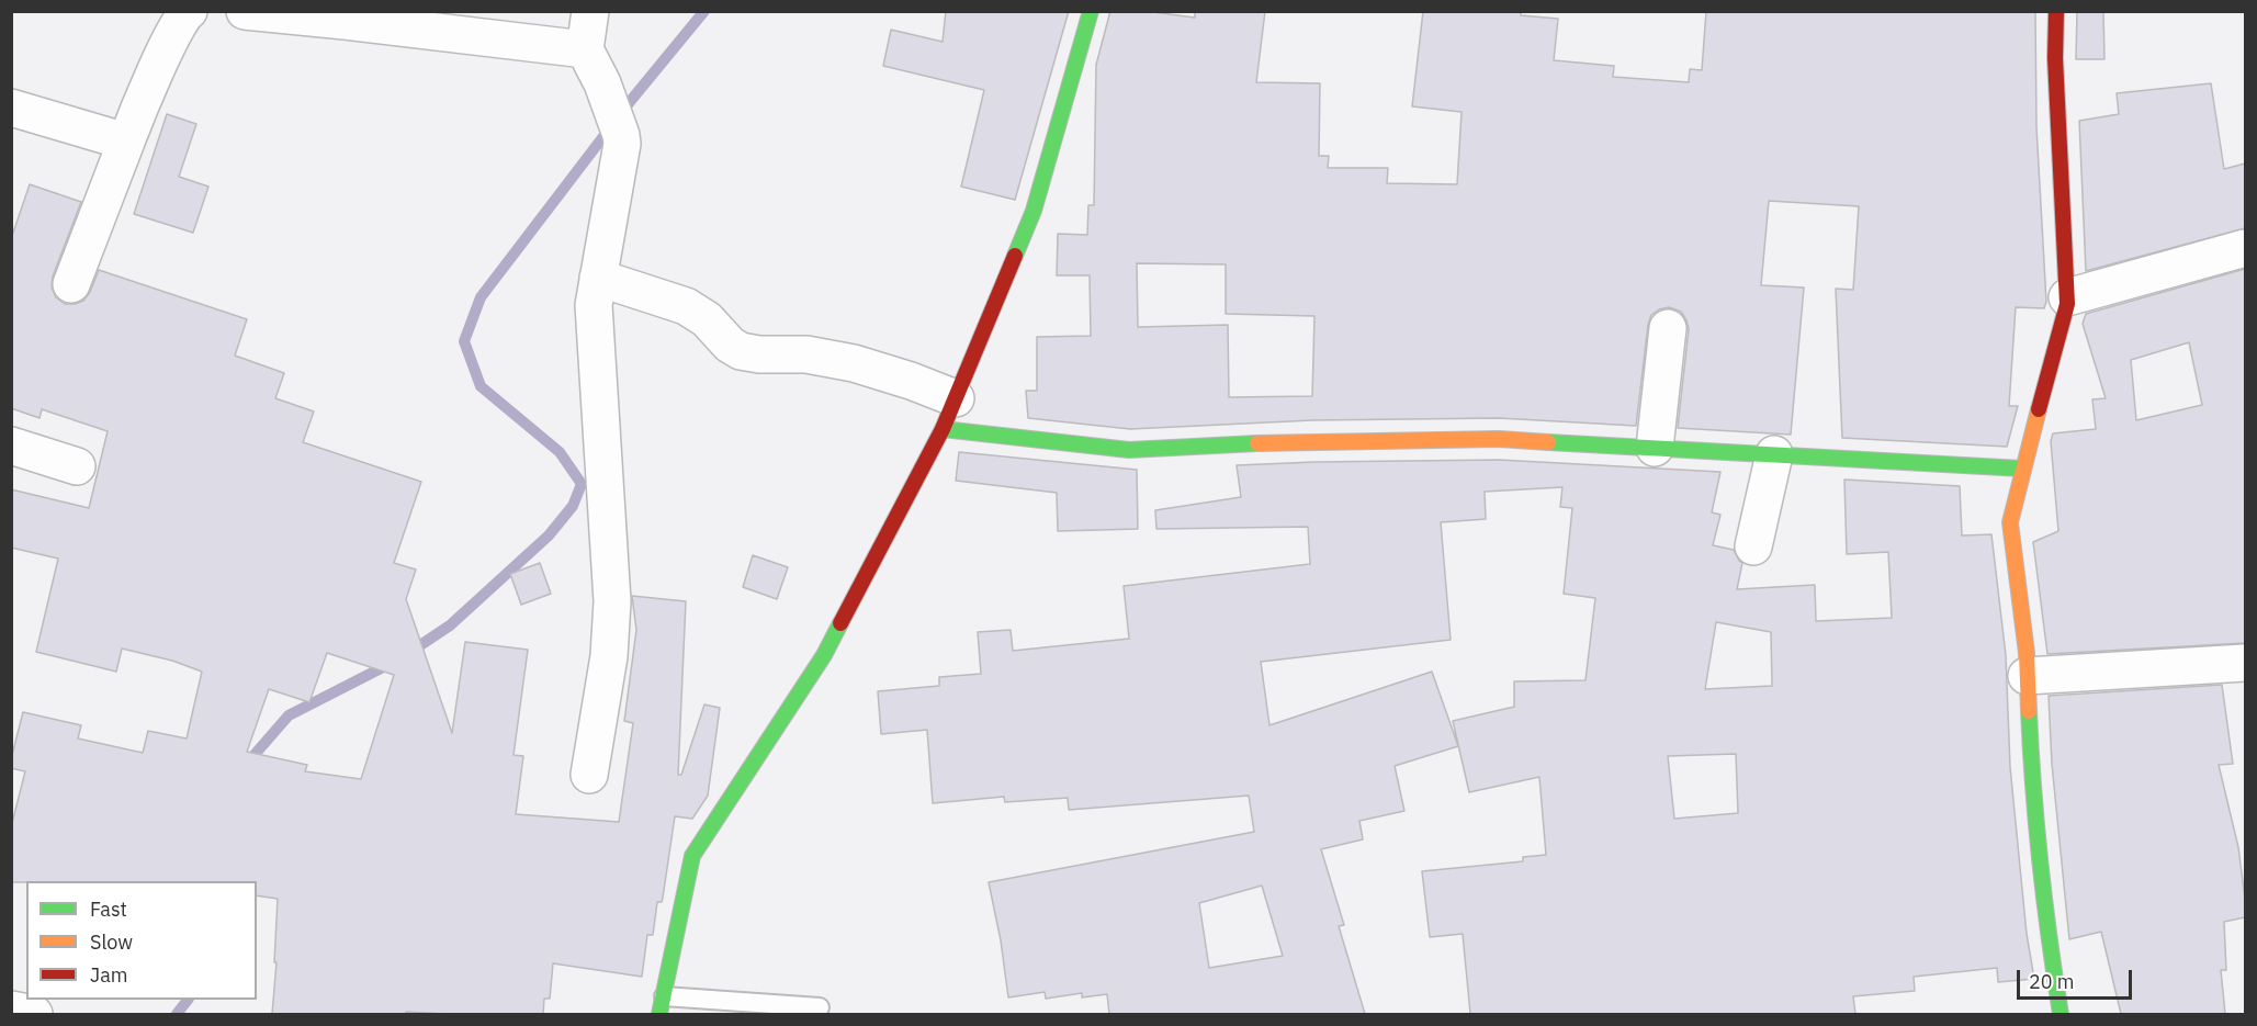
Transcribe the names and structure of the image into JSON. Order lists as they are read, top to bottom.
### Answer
{
  "legend": ["Fast", "Slow", "Jam"],
  "scale_bar": "20 m"
}
